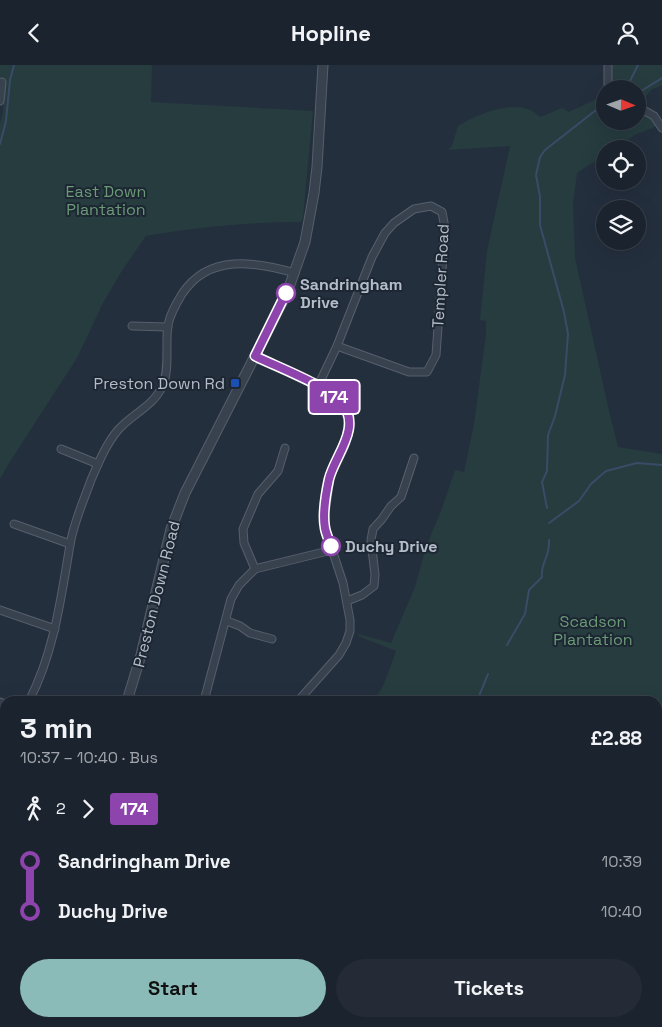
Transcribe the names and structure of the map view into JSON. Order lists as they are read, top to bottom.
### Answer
{
  "streets": {
    "street": ["Templer Road", "Preston Down Road"]
  },
  "parks": ["East Down Plantation", "Scadson Plantation"],
  "places": {
    "other": ["Sandringham Drive", "Duchy Drive"],
    "transit": ["Preston Down Rd"]
  },
  "lines": ["bus line 174"],
  "north": "right",
  "page": {
    "header": "Hopline",
    "on_map": "174",
    "heading": ["3 min", "10:37 – 10:40 · Bus", "£2.88"],
    "legs": ["2", "174"],
    "list": [
      {
        "name": "Sandringham Drive",
        "value": "10:39"
      },
      {
        "name": "Duchy Drive",
        "value": "10:40"
      }
    ],
    "buttons": ["Start", "Tickets"]
  }
}
